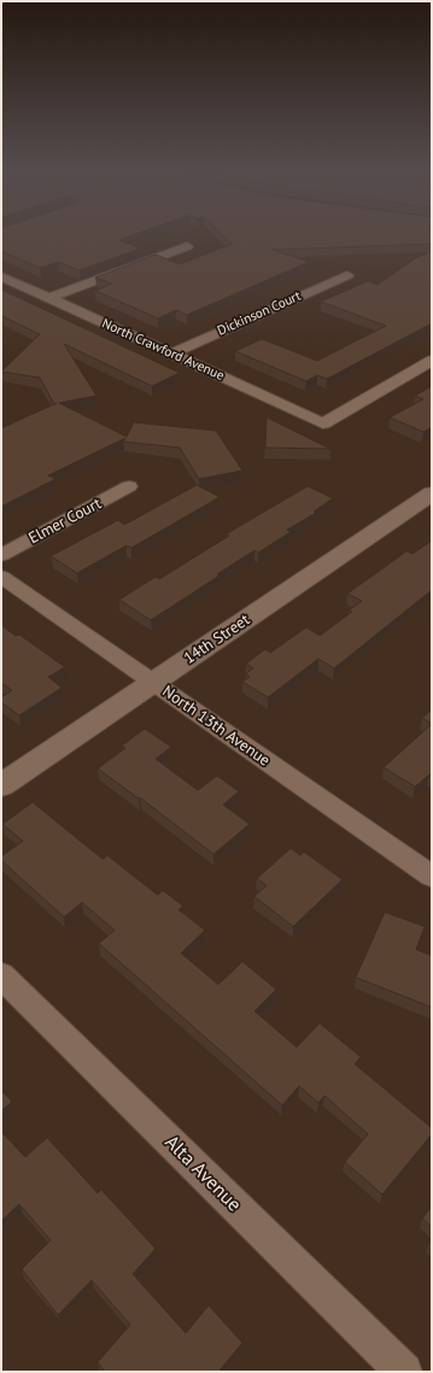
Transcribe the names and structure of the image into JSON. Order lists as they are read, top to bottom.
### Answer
{
  "streets": {
    "street": [
      "Dickinson Court",
      "North Crawford Avenue",
      "Elmer Court",
      "14th Street",
      "North 13th Avenue",
      "Alta Avenue"
    ]
  },
  "crossings": [
    ["Dickinson Court", "North Crawford Avenue"],
    ["14th Street", "North 13th Avenue"]
  ]
}
